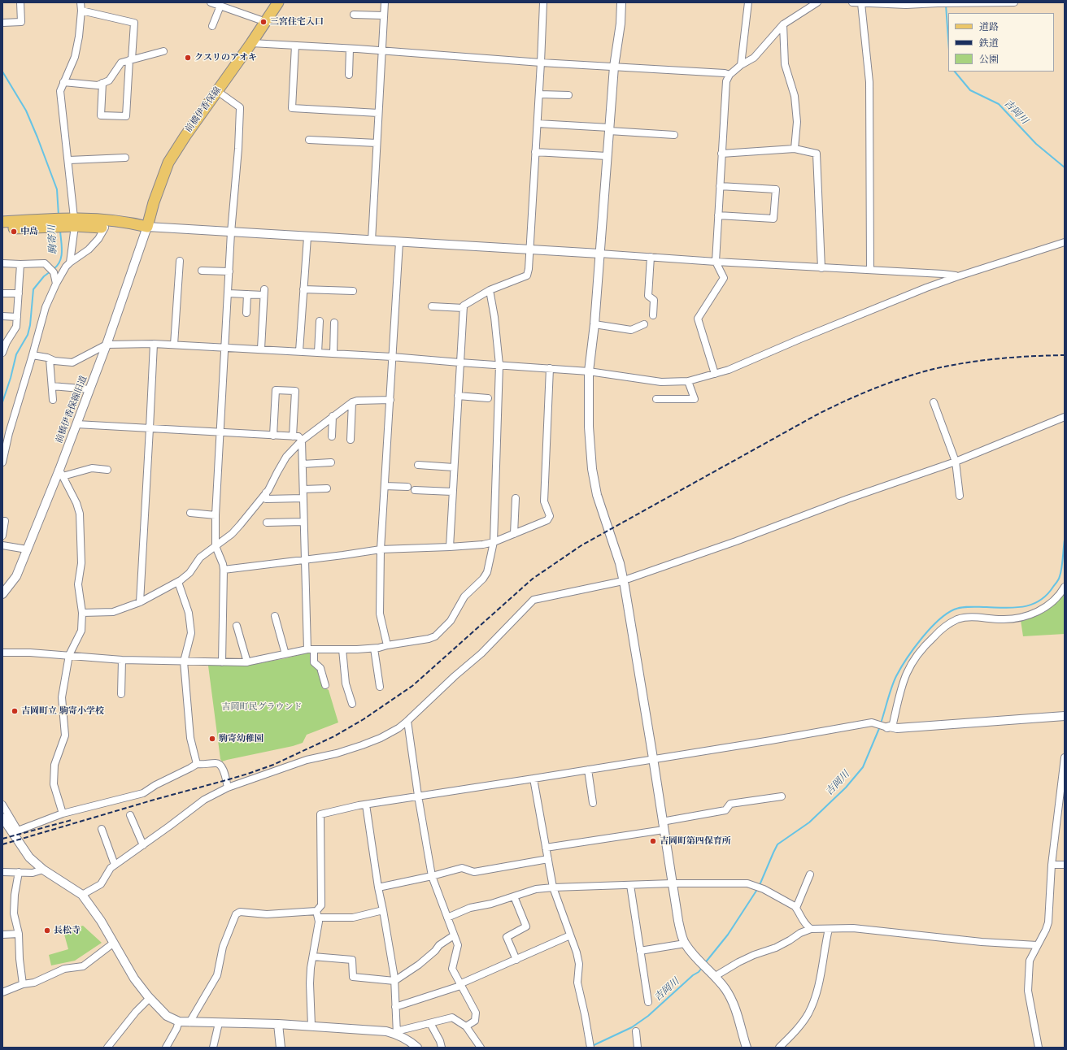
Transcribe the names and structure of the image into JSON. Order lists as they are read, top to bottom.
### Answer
{
  "streets": {
    "main road": ["前橋伊香保線"],
    "street": ["前橋伊香保線旧道"]
  },
  "crossings": [
    ["前橋伊香保線", "前橋伊香保線旧道"]
  ],
  "water": ["吉岡川", "駒寄川"],
  "parks": ["吉岡町民グラウンド"],
  "places": [
    "三宮住宅入口",
    "クスリのアオキ",
    "中島",
    "吉岡町立 駒寄小学校",
    "駒寄幼稚園",
    "吉岡町第四保育所",
    "長松寺"
  ],
  "legend": ["道路", "鉄道", "公園"]
}
